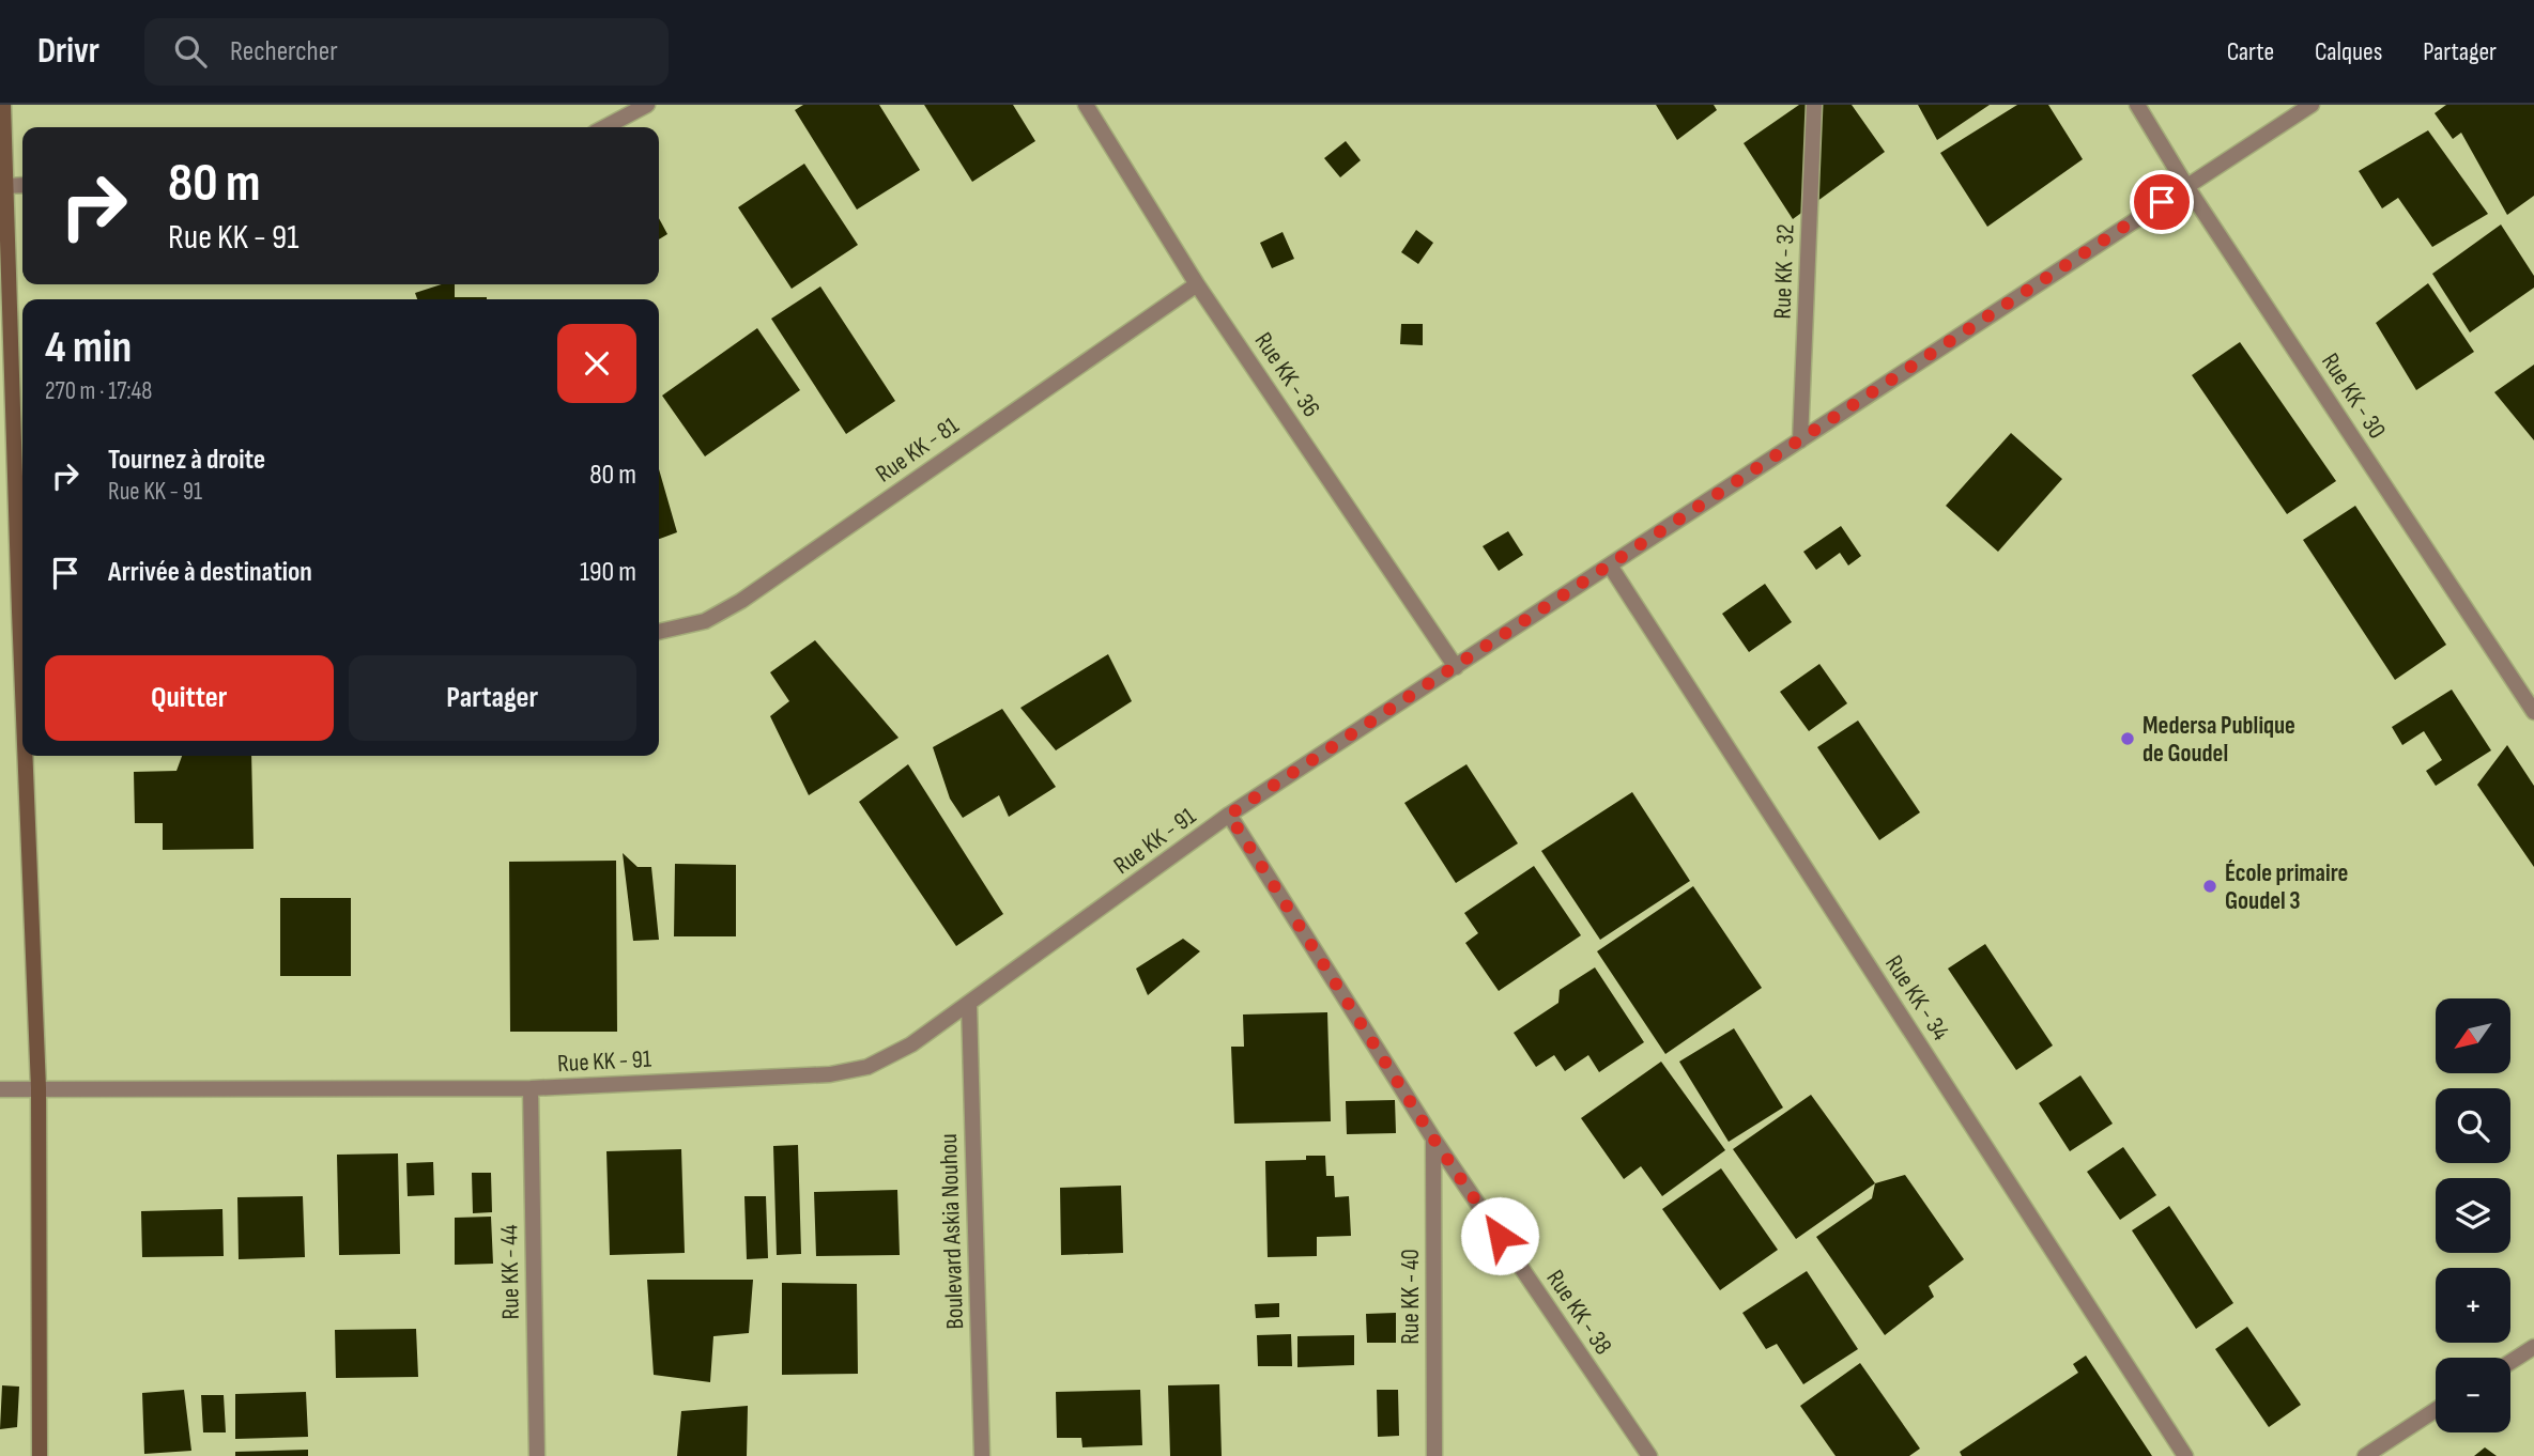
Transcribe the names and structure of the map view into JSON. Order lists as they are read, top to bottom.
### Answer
{
  "streets": {
    "street": [
      "Rue KK - 32",
      "Rue KK - 36",
      "Rue KK - 30",
      "Rue KK - 81",
      "Rue KK - 91",
      "Rue KK - 34",
      "Boulevard Askia Nouhou",
      "Rue KK - 44",
      "Rue KK - 40",
      "Rue KK - 38"
    ]
  },
  "crossings": [
    ["Rue KK - 32", "Rue KK - 91"],
    ["Rue KK - 36", "Rue KK - 81"],
    ["Rue KK - 36", "Rue KK - 91"],
    ["Rue KK - 30", "Rue KK - 91"],
    ["Rue KK - 91", "Rue KK - 34"],
    ["Rue KK - 91", "Boulevard Askia Nouhou"],
    ["Rue KK - 91", "Rue KK - 44"],
    ["Rue KK - 91", "Rue KK - 38"],
    ["Rue KK - 40", "Rue KK - 38"]
  ],
  "places": ["Medersa Publique de Goudel", "École primaire Goudel 3"],
  "north": "bottom left",
  "page": {
    "header": "Drivr",
    "search": "Rechercher",
    "nav": ["Carte", "Calques", "Partager"],
    "turn": ["80 m", "Rue KK - 91"],
    "heading": ["4 min", "270 m · 17:48"],
    "list": [
      {
        "name": "Tournez à droite",
        "note": "Rue KK - 91",
        "value": "80 m"
      },
      {
        "name": "Arrivée à destination",
        "value": "190 m"
      }
    ],
    "buttons": ["Quitter", "Partager"],
    "map_buttons": ["+", "−"]
  }
}
